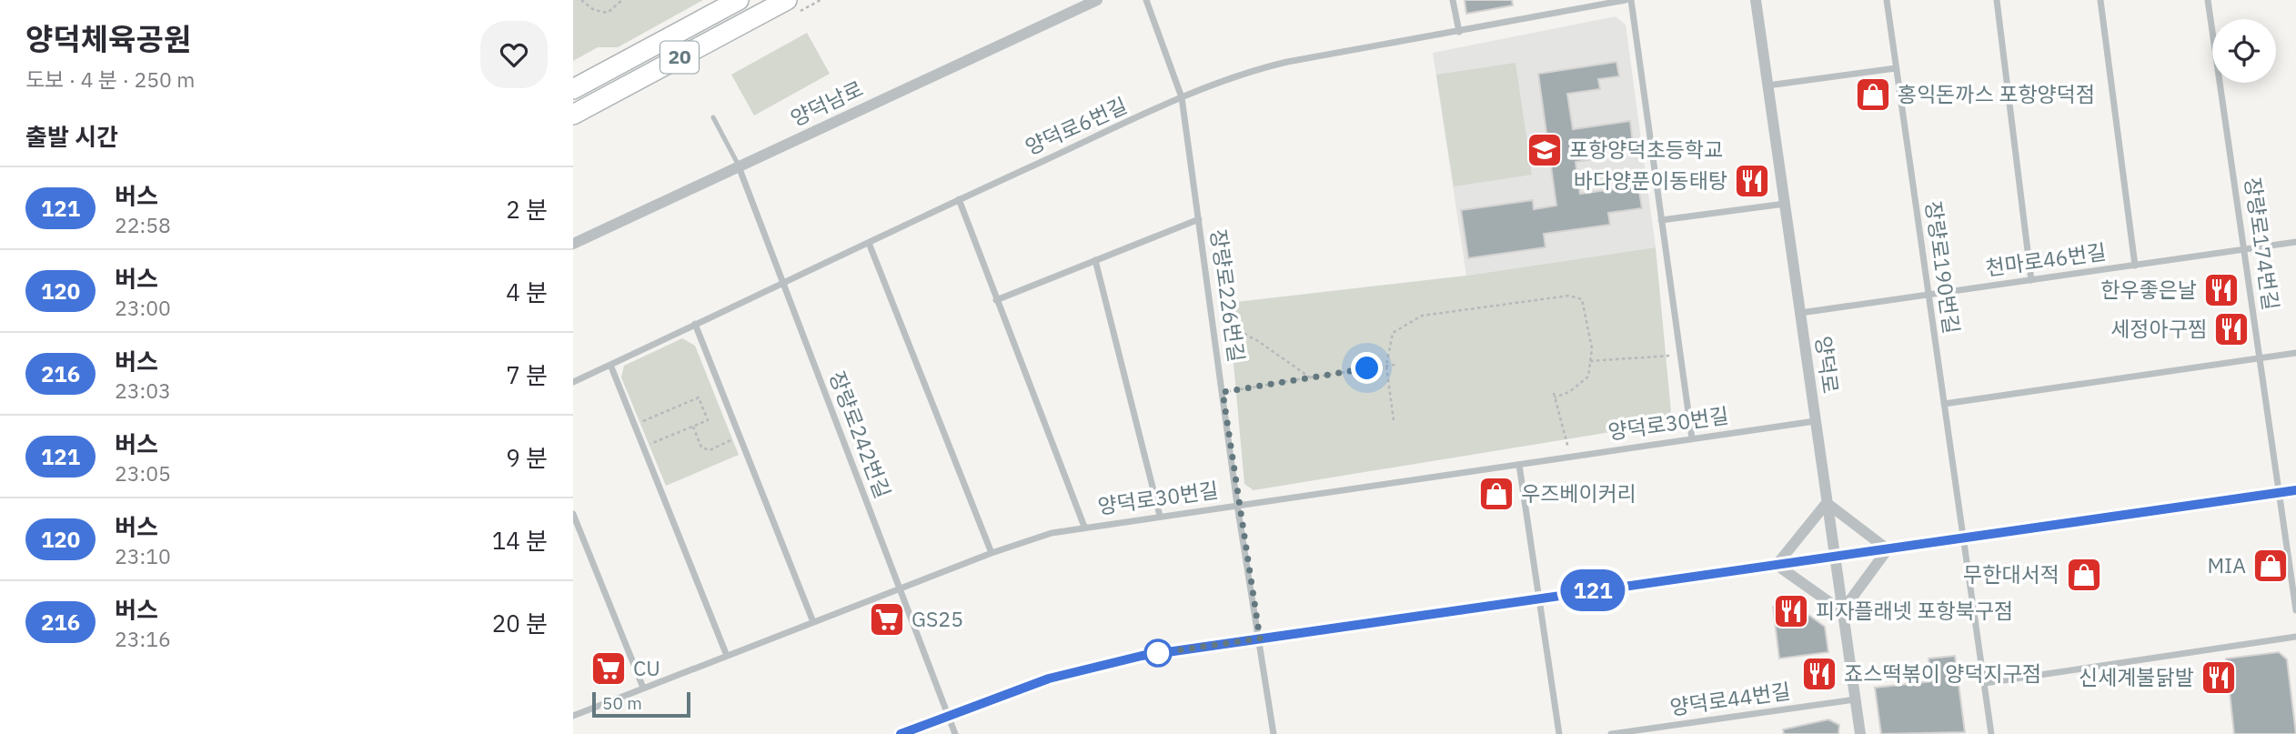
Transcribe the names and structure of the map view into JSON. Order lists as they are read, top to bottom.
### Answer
{
  "streets": {
    "main road": ["20"],
    "street": [
      "양덕남로",
      "양덕로6번길",
      "장량로174번길",
      "천마로46번길",
      "장량로190번길",
      "장량로226번길",
      "양덕로",
      "양덕로30번길",
      "장량로242번길",
      "양덕로44번길"
    ]
  },
  "crossings": [
    ["양덕남로", "장량로242번길"],
    ["양덕로6번길", "장량로226번길"],
    ["양덕로6번길", "장량로242번길"],
    ["장량로174번길", "천마로46번길"],
    ["천마로46번길", "장량로190번길"],
    ["천마로46번길", "양덕로"],
    ["장량로226번길", "양덕로30번길"],
    ["양덕로", "양덕로30번길"],
    ["양덕로", "양덕로44번길"],
    ["양덕로30번길", "장량로242번길"]
  ],
  "places": {
    "shop": [
      "홍익돈까스 포항양덕점",
      "우즈베이커리",
      "MIA",
      "무한대서적"
    ],
    "school or university": ["포항양덕초등학교"],
    "restaurant": [
      "바다양푼이동태탕",
      "한우좋은날",
      "세정아구찜",
      "피자플래넷 포항북구점",
      "죠스떡볶이 양덕지구점",
      "신세계불닭발"
    ],
    "supermarket": ["GS25", "CU"]
  },
  "lines": ["bus line 121"],
  "scale_bar": "50 m",
  "page": {
    "heading": [
      ["양덕체육공원", "도보 · 4 분 · 250 m"],
      "출발 시간"
    ],
    "on_map": "121",
    "list": [
      {
        "mark": "121",
        "name": "버스",
        "note": "22:58",
        "value": "2 분"
      },
      {
        "mark": "120",
        "name": "버스",
        "note": "23:00",
        "value": "4 분"
      },
      {
        "mark": "216",
        "name": "버스",
        "note": "23:03",
        "value": "7 분"
      },
      {
        "mark": "121",
        "name": "버스",
        "note": "23:05",
        "value": "9 분"
      },
      {
        "mark": "120",
        "name": "버스",
        "note": "23:10",
        "value": "14 분"
      },
      {
        "mark": "216",
        "name": "버스",
        "note": "23:16",
        "value": "20 분"
      }
    ],
    "scale": "50 m"
  }
}
